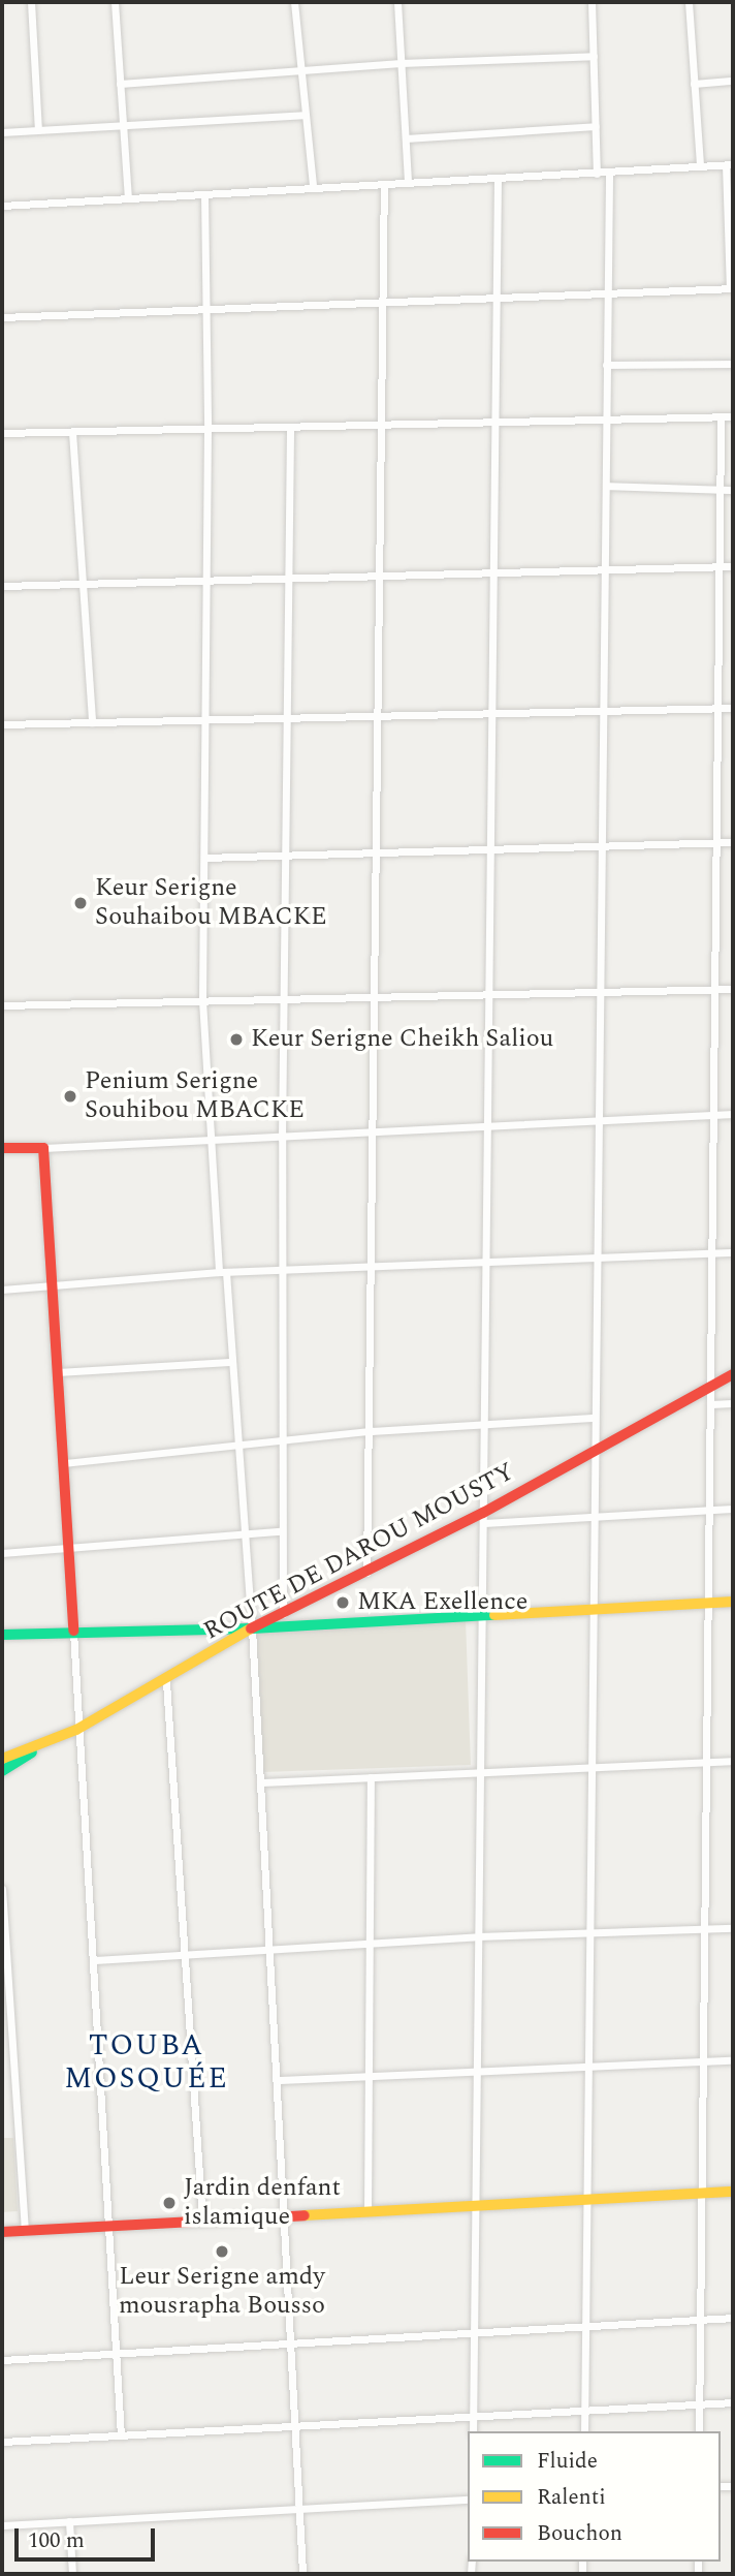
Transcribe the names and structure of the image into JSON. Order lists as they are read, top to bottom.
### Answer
{
  "streets": {
    "street": ["ROUTE DE DAROU MOUSTY"]
  },
  "districts": ["TOUBA MOSQUÉE"],
  "places": [
    "Keur Serigne Souhaibou MBACKE",
    "Keur Serigne Cheikh Saliou",
    "Penium Serigne Souhibou MBACKE",
    "MKA Exellence",
    "Jardin denfant islamique",
    "Leur Serigne amdy mousrapha Bousso"
  ],
  "legend": ["Fluide", "Ralenti", "Bouchon"],
  "scale_bar": "100 m"
}
